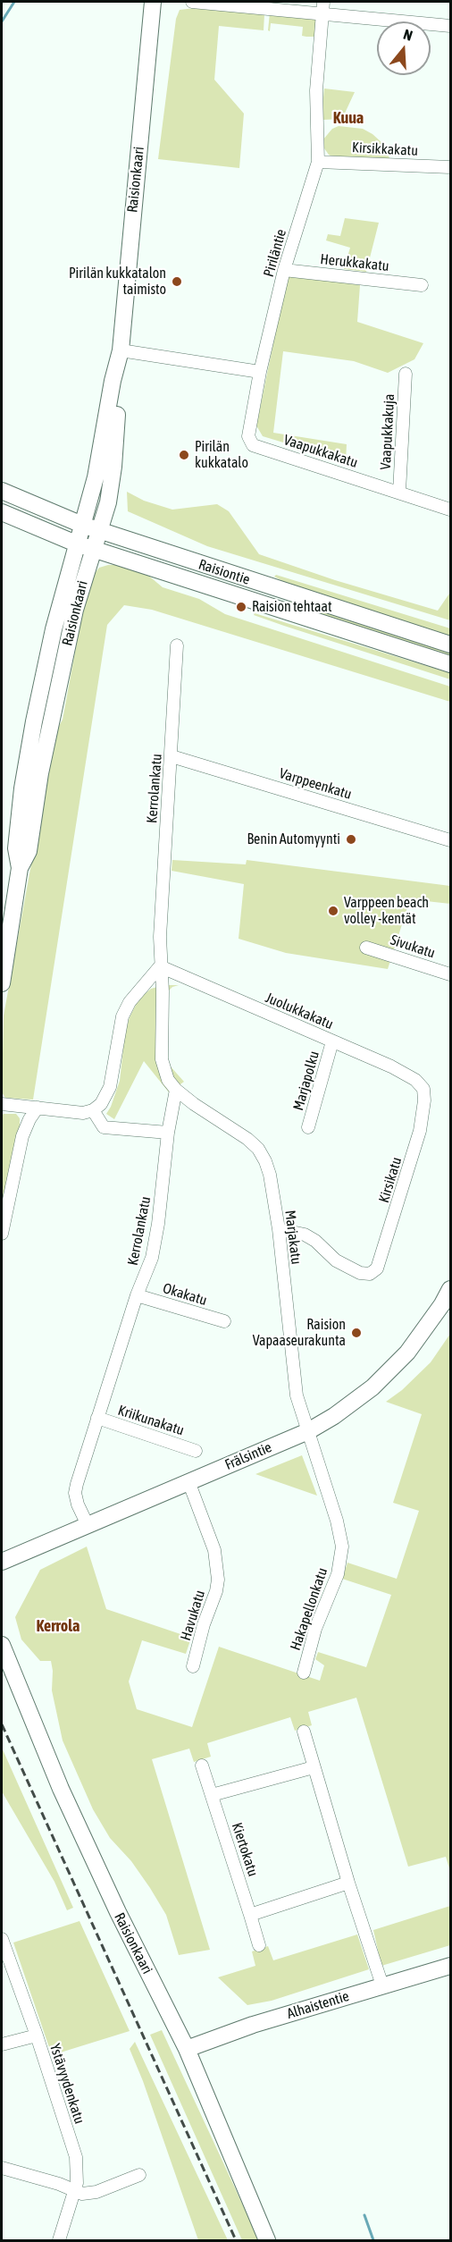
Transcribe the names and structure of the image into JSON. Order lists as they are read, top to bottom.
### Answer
{
  "streets": {
    "main road": [
      "Raisionkaari",
      "Raisiontie",
      "Frälsintie",
      "Alhaistentie"
    ],
    "street": [
      "Kirsikkakatu",
      "Piriläntie",
      "Herukkakatu",
      "Vaapukkakuja",
      "Vaapukkakatu",
      "Varppeenkatu",
      "Kerrolankatu",
      "Sivukatu",
      "Juolukkakatu",
      "Marjapolku",
      "Kirsikatu",
      "Marjakatu",
      "Okakatu",
      "Kriikunakatu",
      "Hakapellonkatu",
      "Havukatu",
      "Kiertokatu",
      "Ystävyydenkatu"
    ]
  },
  "crossings": [
    ["Kirsikkakatu", "Piriläntie"],
    ["Raisionkaari", "Raisiontie"],
    ["Raisionkaari", "Alhaistentie"],
    ["Piriläntie", "Herukkakatu"],
    ["Piriläntie", "Vaapukkakatu"],
    ["Vaapukkakuja", "Vaapukkakatu"],
    ["Varppeenkatu", "Kerrolankatu"],
    ["Kerrolankatu", "Juolukkakatu"],
    ["Kerrolankatu", "Marjakatu"],
    ["Kerrolankatu", "Okakatu"],
    ["Kerrolankatu", "Kriikunakatu"],
    ["Kerrolankatu", "Frälsintie"],
    ["Juolukkakatu", "Marjapolku"],
    ["Juolukkakatu", "Kirsikatu"],
    ["Kirsikatu", "Marjakatu"],
    ["Marjakatu", "Frälsintie"],
    ["Marjakatu", "Hakapellonkatu"],
    ["Frälsintie", "Hakapellonkatu"],
    ["Frälsintie", "Havukatu"]
  ],
  "districts": ["Kuua", "Kerrola"],
  "places": [
    "Pirilän kukkatalon taimisto",
    "Pirilän kukkatalo",
    "Raision tehtaat",
    "Benin Automyynti",
    "Varppeen beach volley -kentät",
    "Raision Vapaaseurakunta"
  ],
  "north": "top"
}
